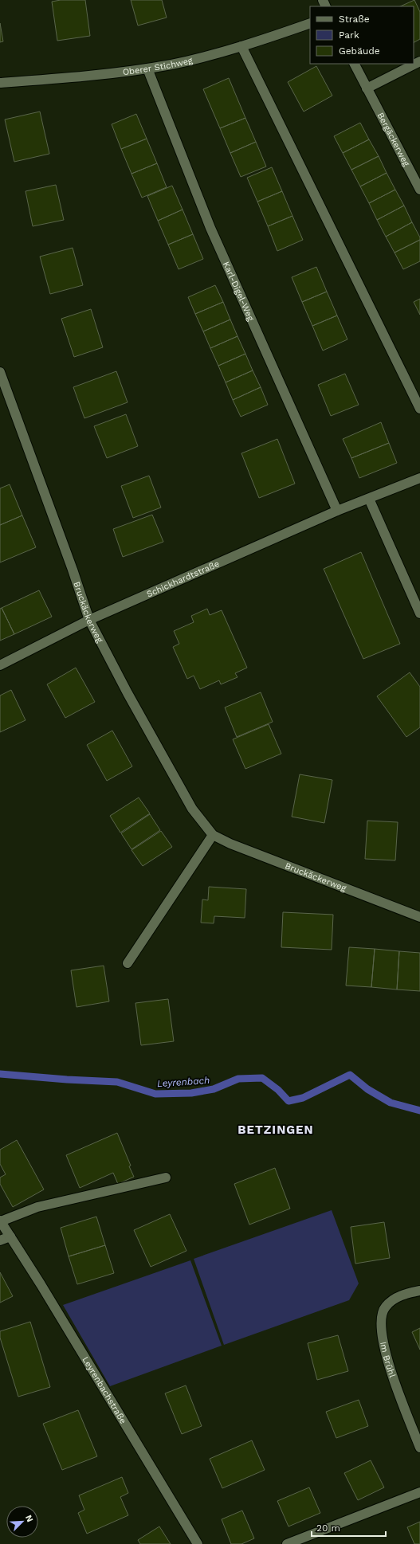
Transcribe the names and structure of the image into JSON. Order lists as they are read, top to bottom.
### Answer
{
  "streets": {
    "street": [
      "Oberer Stichweg",
      "Bergäckerweg",
      "Karl-Digel-Weg",
      "Schickhardtstraße",
      "Bruckäckerweg",
      "Im Brühl",
      "Leyrenbachstraße"
    ]
  },
  "crossings": [
    ["Oberer Stichweg", "Karl-Digel-Weg"],
    ["Karl-Digel-Weg", "Schickhardtstraße"],
    ["Schickhardtstraße", "Bruckäckerweg"]
  ],
  "districts": ["BETZINGEN"],
  "water": ["Leyrenbach"],
  "legend": ["Straße", "Park", "Gebäude"],
  "scale_bar": "20 m",
  "north": "top right"
}
